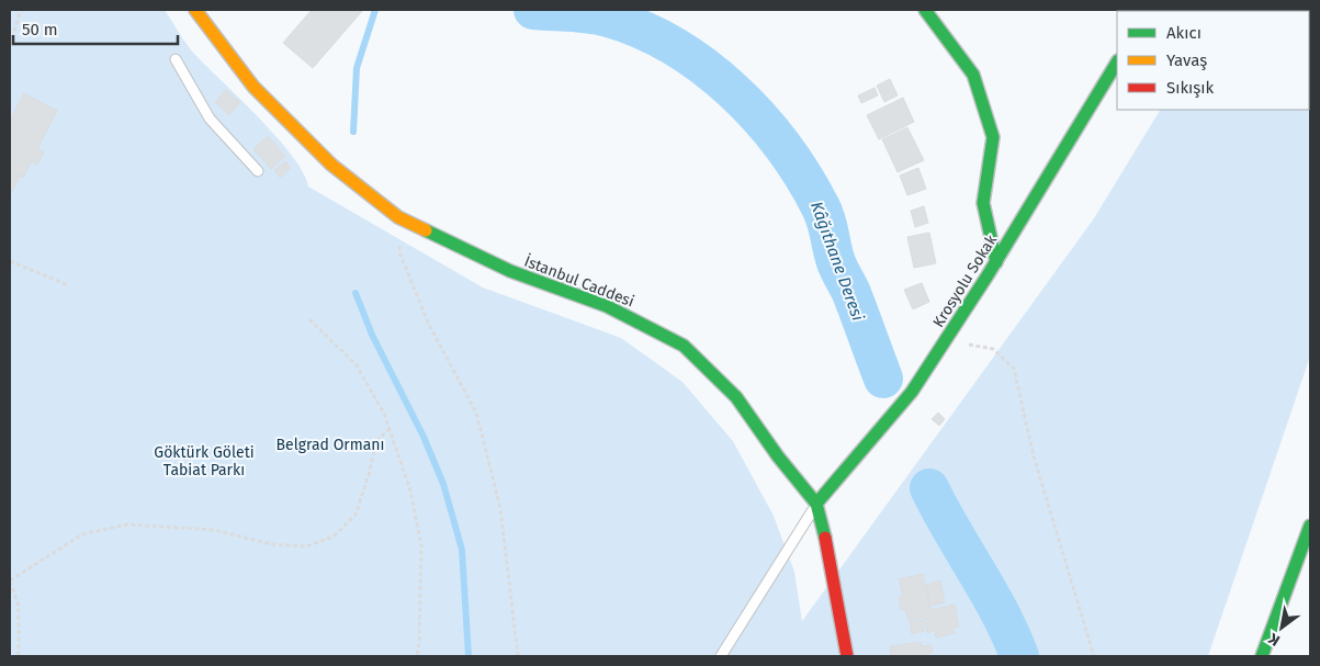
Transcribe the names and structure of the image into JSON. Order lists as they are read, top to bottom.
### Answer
{
  "streets": {
    "main road": ["İstanbul Caddesi", "Krosyolu Sokak"]
  },
  "crossings": [
    ["İstanbul Caddesi", "Krosyolu Sokak"]
  ],
  "water": ["Kâğıthane Deresi"],
  "parks": ["Belgrad Ormanı", "Göktürk Göleti Tabiat Parkı"],
  "legend": ["Akıcı", "Yavaş", "Sıkışık"],
  "scale_bar": "50 m",
  "north": "bottom left"
}
